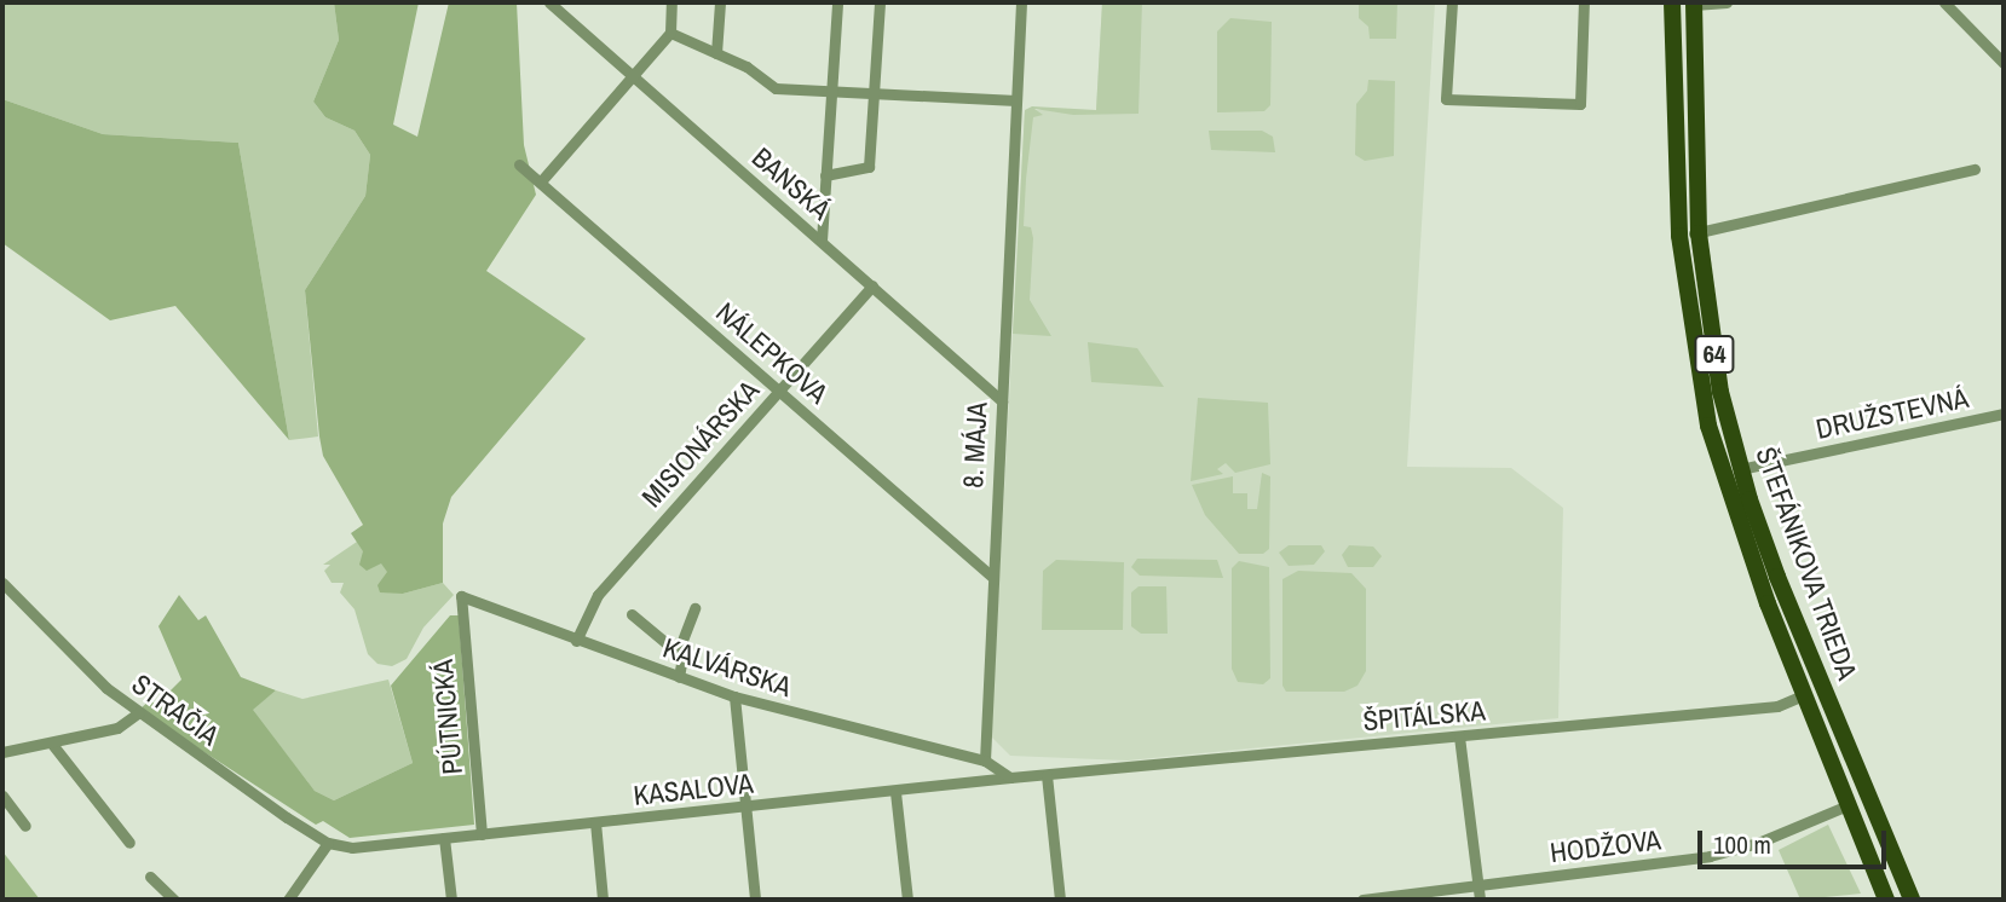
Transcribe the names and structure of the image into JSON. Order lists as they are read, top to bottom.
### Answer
{
  "streets": {
    "main road": ["64", "ŠTEFÁNIKOVA TRIEDA"],
    "street": [
      "BANSKÁ",
      "NÁLEPKOVA",
      "DRUŽSTEVNÁ",
      "MISIONÁRSKA",
      "8. MÁJA",
      "KALVÁRSKA",
      "STRAČIA",
      "ŠPITÁLSKA",
      "PÚTNICKÁ",
      "KASALOVA",
      "HODŽOVA"
    ]
  },
  "crossings": [
    ["BANSKÁ", "MISIONÁRSKA"],
    ["BANSKÁ", "8. MÁJA"],
    ["NÁLEPKOVA", "MISIONÁRSKA"],
    ["NÁLEPKOVA", "8. MÁJA"],
    ["DRUŽSTEVNÁ", "ŠTEFÁNIKOVA TRIEDA"],
    ["MISIONÁRSKA", "KALVÁRSKA"],
    ["8. MÁJA", "KALVÁRSKA"],
    ["ŠTEFÁNIKOVA TRIEDA", "ŠPITÁLSKA"],
    ["ŠTEFÁNIKOVA TRIEDA", "HODŽOVA"],
    ["KALVÁRSKA", "PÚTNICKÁ"],
    ["STRAČIA", "KASALOVA"],
    ["ŠPITÁLSKA", "KASALOVA"],
    ["PÚTNICKÁ", "KASALOVA"]
  ],
  "scale_bar": "100 m"
}
